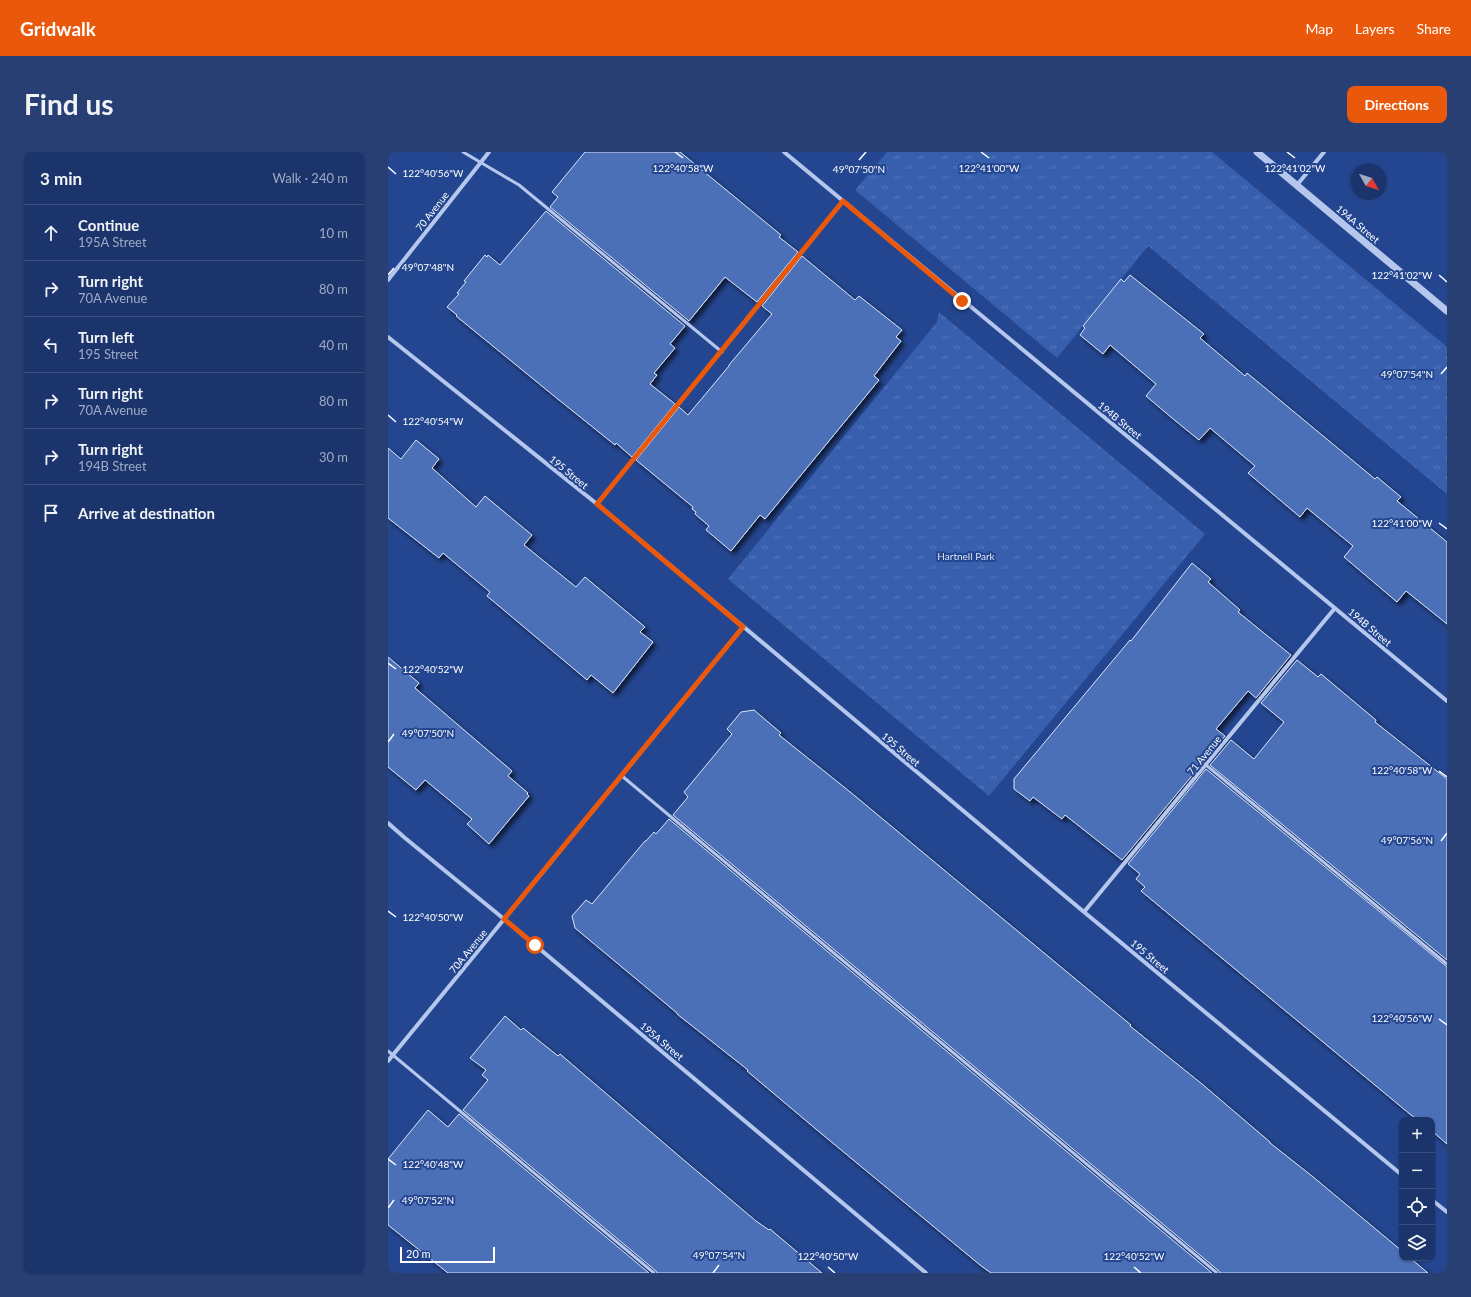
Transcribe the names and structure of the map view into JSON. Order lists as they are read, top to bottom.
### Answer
{
  "streets": {
    "street": [
      "70 Avenue",
      "194A Street",
      "194B Street",
      "195 Street",
      "71 Avenue",
      "70A Avenue",
      "195A Street"
    ]
  },
  "crossings": [
    ["194B Street", "71 Avenue"],
    ["195 Street", "71 Avenue"],
    ["195 Street", "70A Avenue"],
    ["70A Avenue", "195A Street"]
  ],
  "parks": ["Hartnell Park"],
  "scale_bar": "20 m",
  "north": "bottom right",
  "page": {
    "header": "Gridwalk",
    "nav": ["Map", "Layers", "Share"],
    "buttons": "Directions",
    "title": "Find us",
    "heading": ["3 min", "Walk · 240 m"],
    "list": [
      ["Continue", "195A Street", "10 m"],
      ["Turn right", "70A Avenue", "80 m"],
      ["Turn left", "195 Street", "40 m"],
      ["Turn right", "70A Avenue", "80 m"],
      ["Turn right", "194B Street", "30 m"],
      "Arrive at destination"
    ],
    "map_buttons": ["+", "−"],
    "scale": "20 m"
  },
  "coordinates": [
    "122°40'58\"W",
    "122°41'00\"W",
    "122°41'02\"W",
    "49°07'50\"N",
    "122°40'56\"W",
    "49°07'48\"N",
    "49°07'54\"N",
    "122°40'54\"W",
    "122°40'52\"W",
    "49°07'56\"N",
    "122°40'50\"W",
    "122°40'48\"W",
    "49°07'52\"N"
  ]
}
